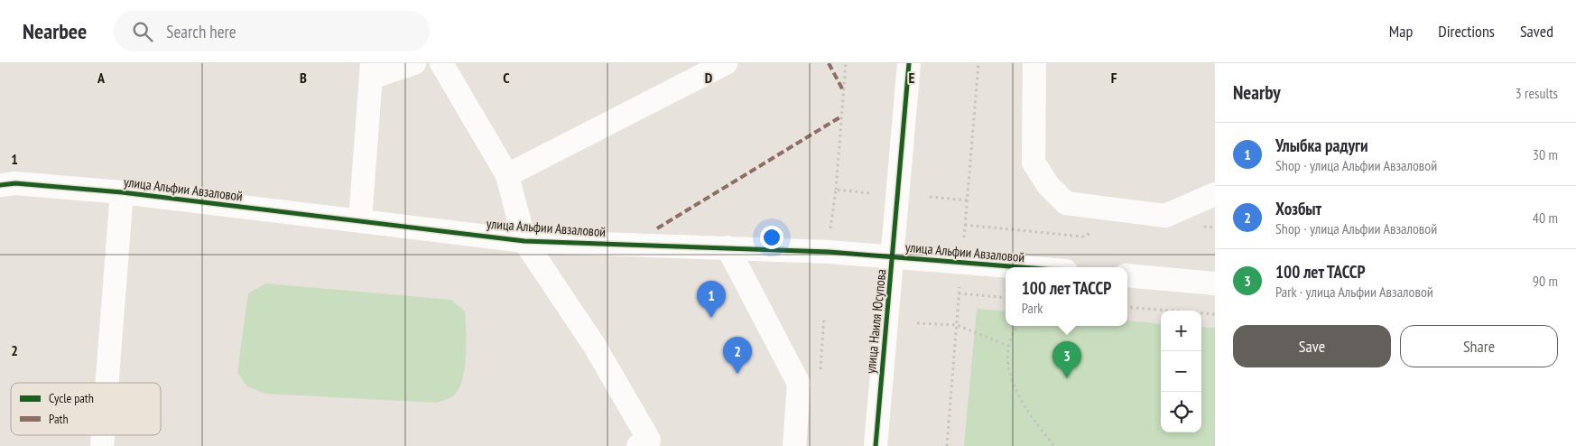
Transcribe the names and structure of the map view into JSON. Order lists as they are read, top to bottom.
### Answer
{
  "streets": {
    "street": ["улица Альфии Авзаловой", "улица Наиля Юсупова"]
  },
  "crossings": [
    ["улица Альфии Авзаловой", "улица Наиля Юсупова"]
  ],
  "legend": ["Cycle path", "Path"],
  "page": {
    "header": "Nearbee",
    "search": "Search here",
    "nav": ["Map", "Directions", "Saved"],
    "heading": ["Nearby", "3 results"],
    "list": [
      {
        "mark": "1",
        "name": "Улыбка радуги",
        "note": "Shop · улица Альфии Авзаловой",
        "value": "30 m"
      },
      {
        "mark": "2",
        "name": "Хозбыт",
        "note": "Shop · улица Альфии Авзаловой",
        "value": "40 m"
      },
      {
        "mark": "3",
        "name": "100 лет ТАССР",
        "note": "Park · улица Альфии Авзаловой",
        "value": "90 m"
      }
    ],
    "popup": ["100 лет ТАССР", "Park"],
    "pins": ["1", "2", "3"],
    "map_buttons": ["+", "−"],
    "buttons": ["Save", "Share"]
  },
  "grid": {
    "columns": [
      "A",
      "B",
      "C",
      "D",
      "E",
      "F"
    ],
    "rows": ["1", "2"]
  }
}
